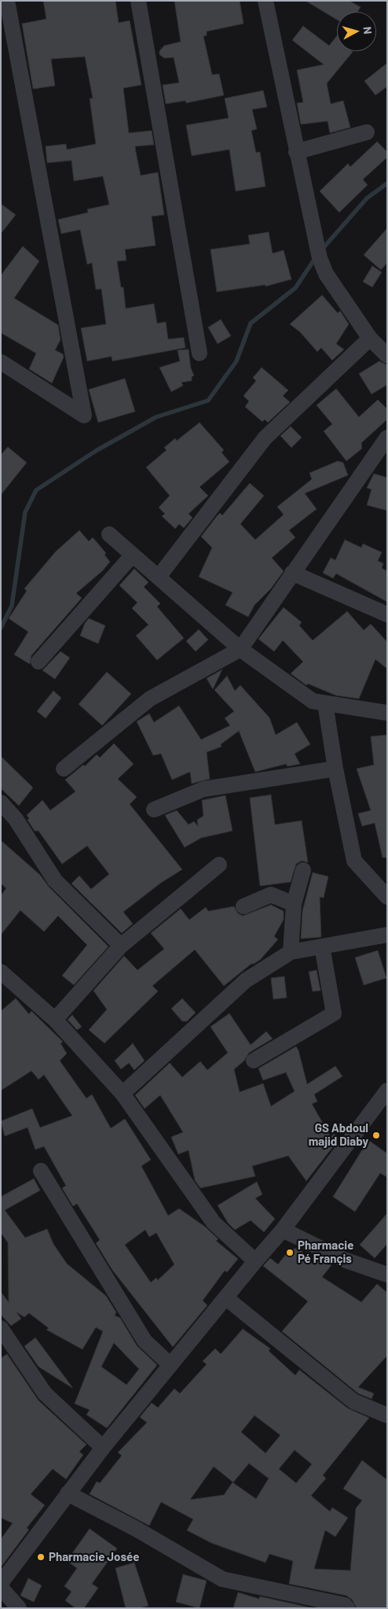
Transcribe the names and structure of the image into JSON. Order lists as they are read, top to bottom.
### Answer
{
  "places": ["GS Abdoul majid Diaby", "Pharmacie Pé Françis", "Pharmacie Josée"],
  "north": "right"
}
